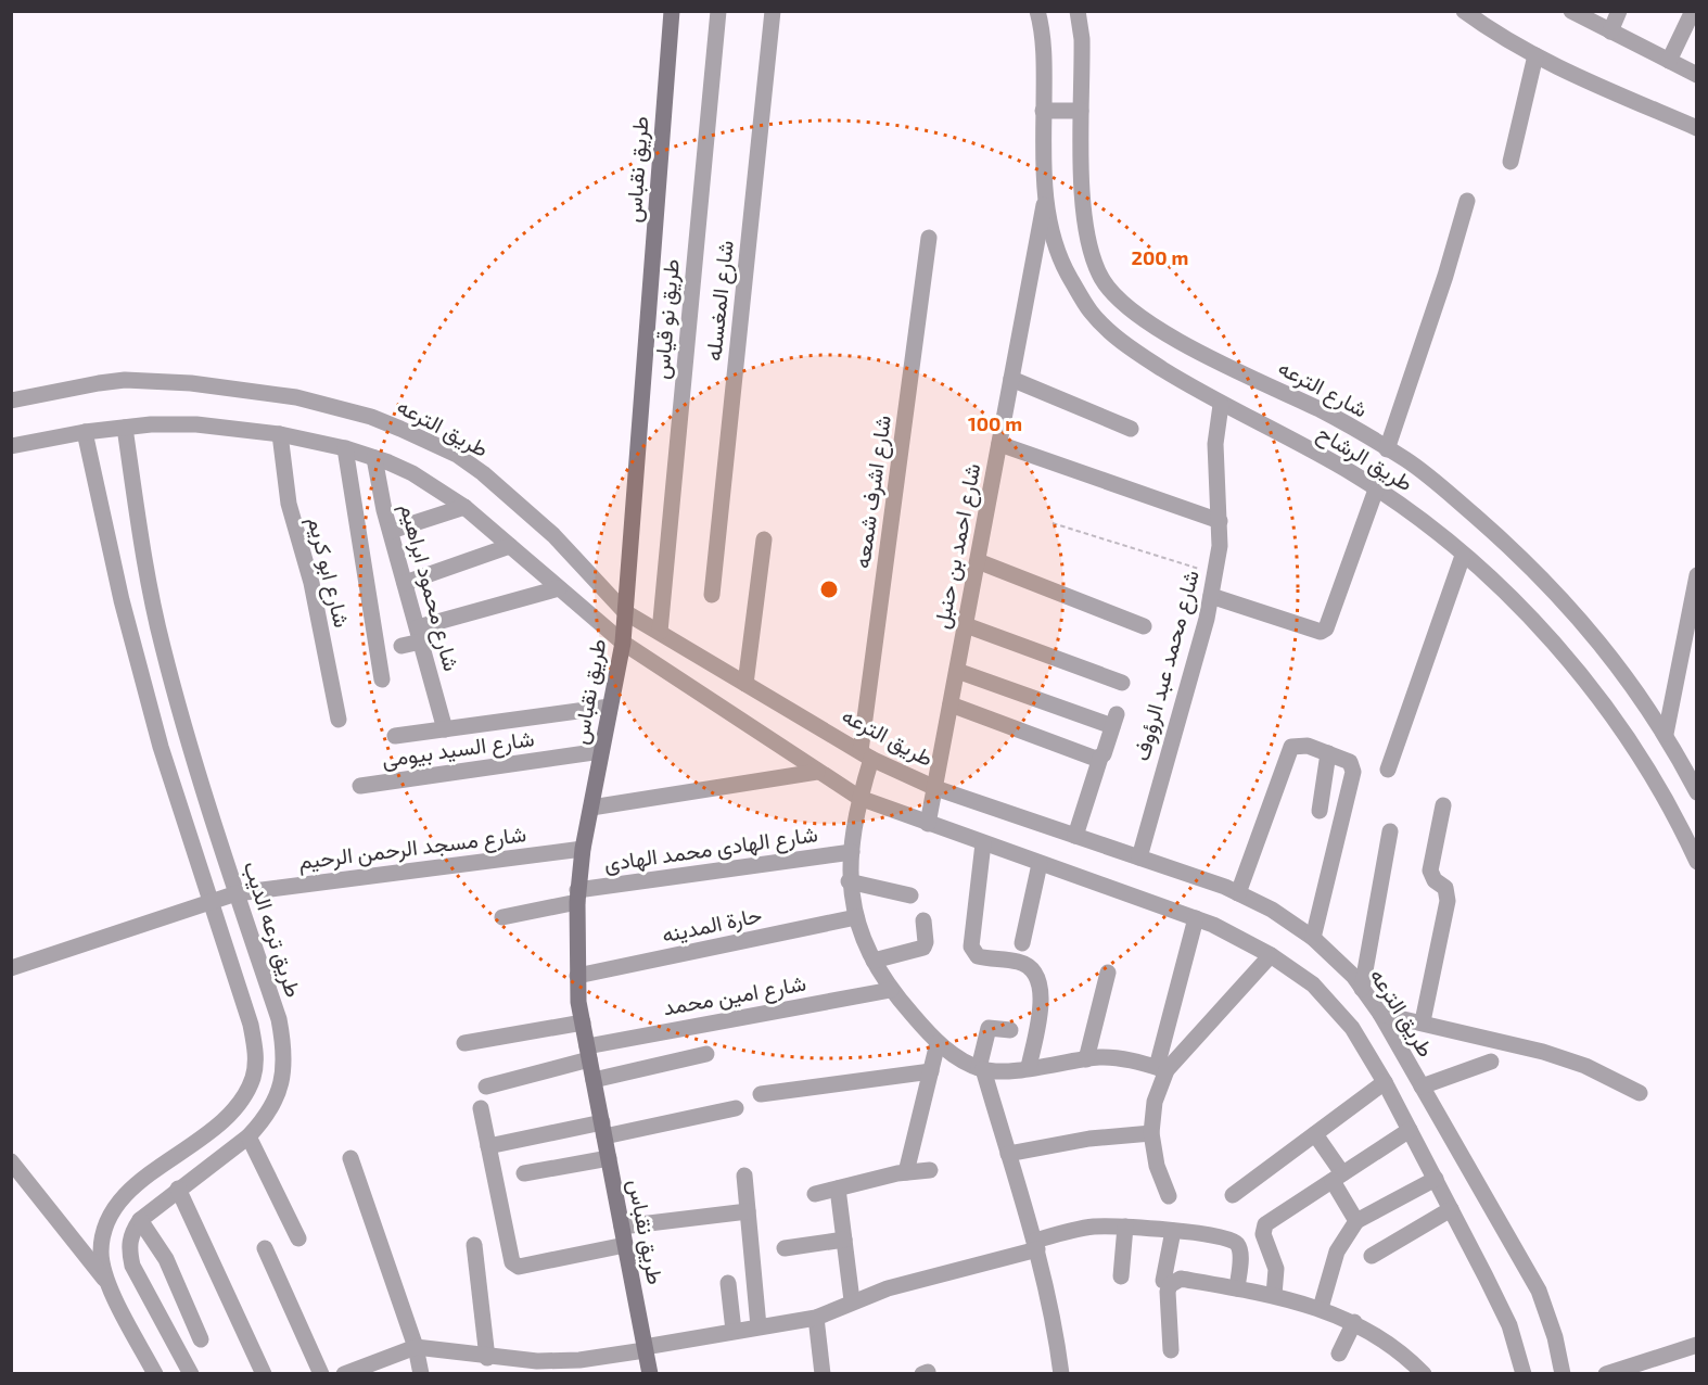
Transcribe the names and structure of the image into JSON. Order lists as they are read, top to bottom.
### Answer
{
  "streets": {
    "street": [
      "طريق نقباس",
      "شارع المغسله",
      "طريق نو قياس",
      "شارع الترعه",
      "طريق الترعه",
      "طريق الرشاح",
      "شارع اشرف شمعه",
      "شارع احمد بن حنبل",
      "شارع ابو كريم",
      "شارع محمود ابراهيم",
      "شارع محمد عبد الرؤوف",
      "شارع السيد بيومى",
      "شارع مسجد الرحمن الرحيم",
      "شارع الهادى محمد الهادى",
      "حارة المدينه",
      "طريق ترعه الديب",
      "شارع امين محمد"
    ]
  },
  "crossings": [
    ["طريق نقباس", "طريق الترعه"],
    ["طريق نقباس", "شارع السيد بيومى"],
    ["طريق نقباس", "شارع مسجد الرحمن الرحيم"],
    ["طريق نقباس", "شارع الهادى محمد الهادى"],
    ["طريق نقباس", "حارة المدينه"],
    ["طريق نقباس", "شارع امين محمد"],
    ["طريق نو قياس", "طريق الترعه"],
    ["شارع الترعه", "طريق الرشاح"],
    ["طريق الترعه", "شارع اشرف شمعه"],
    ["طريق الترعه", "شارع احمد بن حنبل"],
    ["طريق الترعه", "شارع محمد عبد الرؤوف"],
    ["طريق الرشاح", "شارع احمد بن حنبل"],
    ["طريق الرشاح", "شارع محمد عبد الرؤوف"],
    ["شارع اشرف شمعه", "شارع الهادى محمد الهادى"],
    ["شارع اشرف شمعه", "حارة المدينه"],
    ["شارع اشرف شمعه", "شارع امين محمد"],
    ["شارع مسجد الرحمن الرحيم", "طريق ترعه الديب"]
  ],
  "rings": ["200 m", "100 m"]
}
